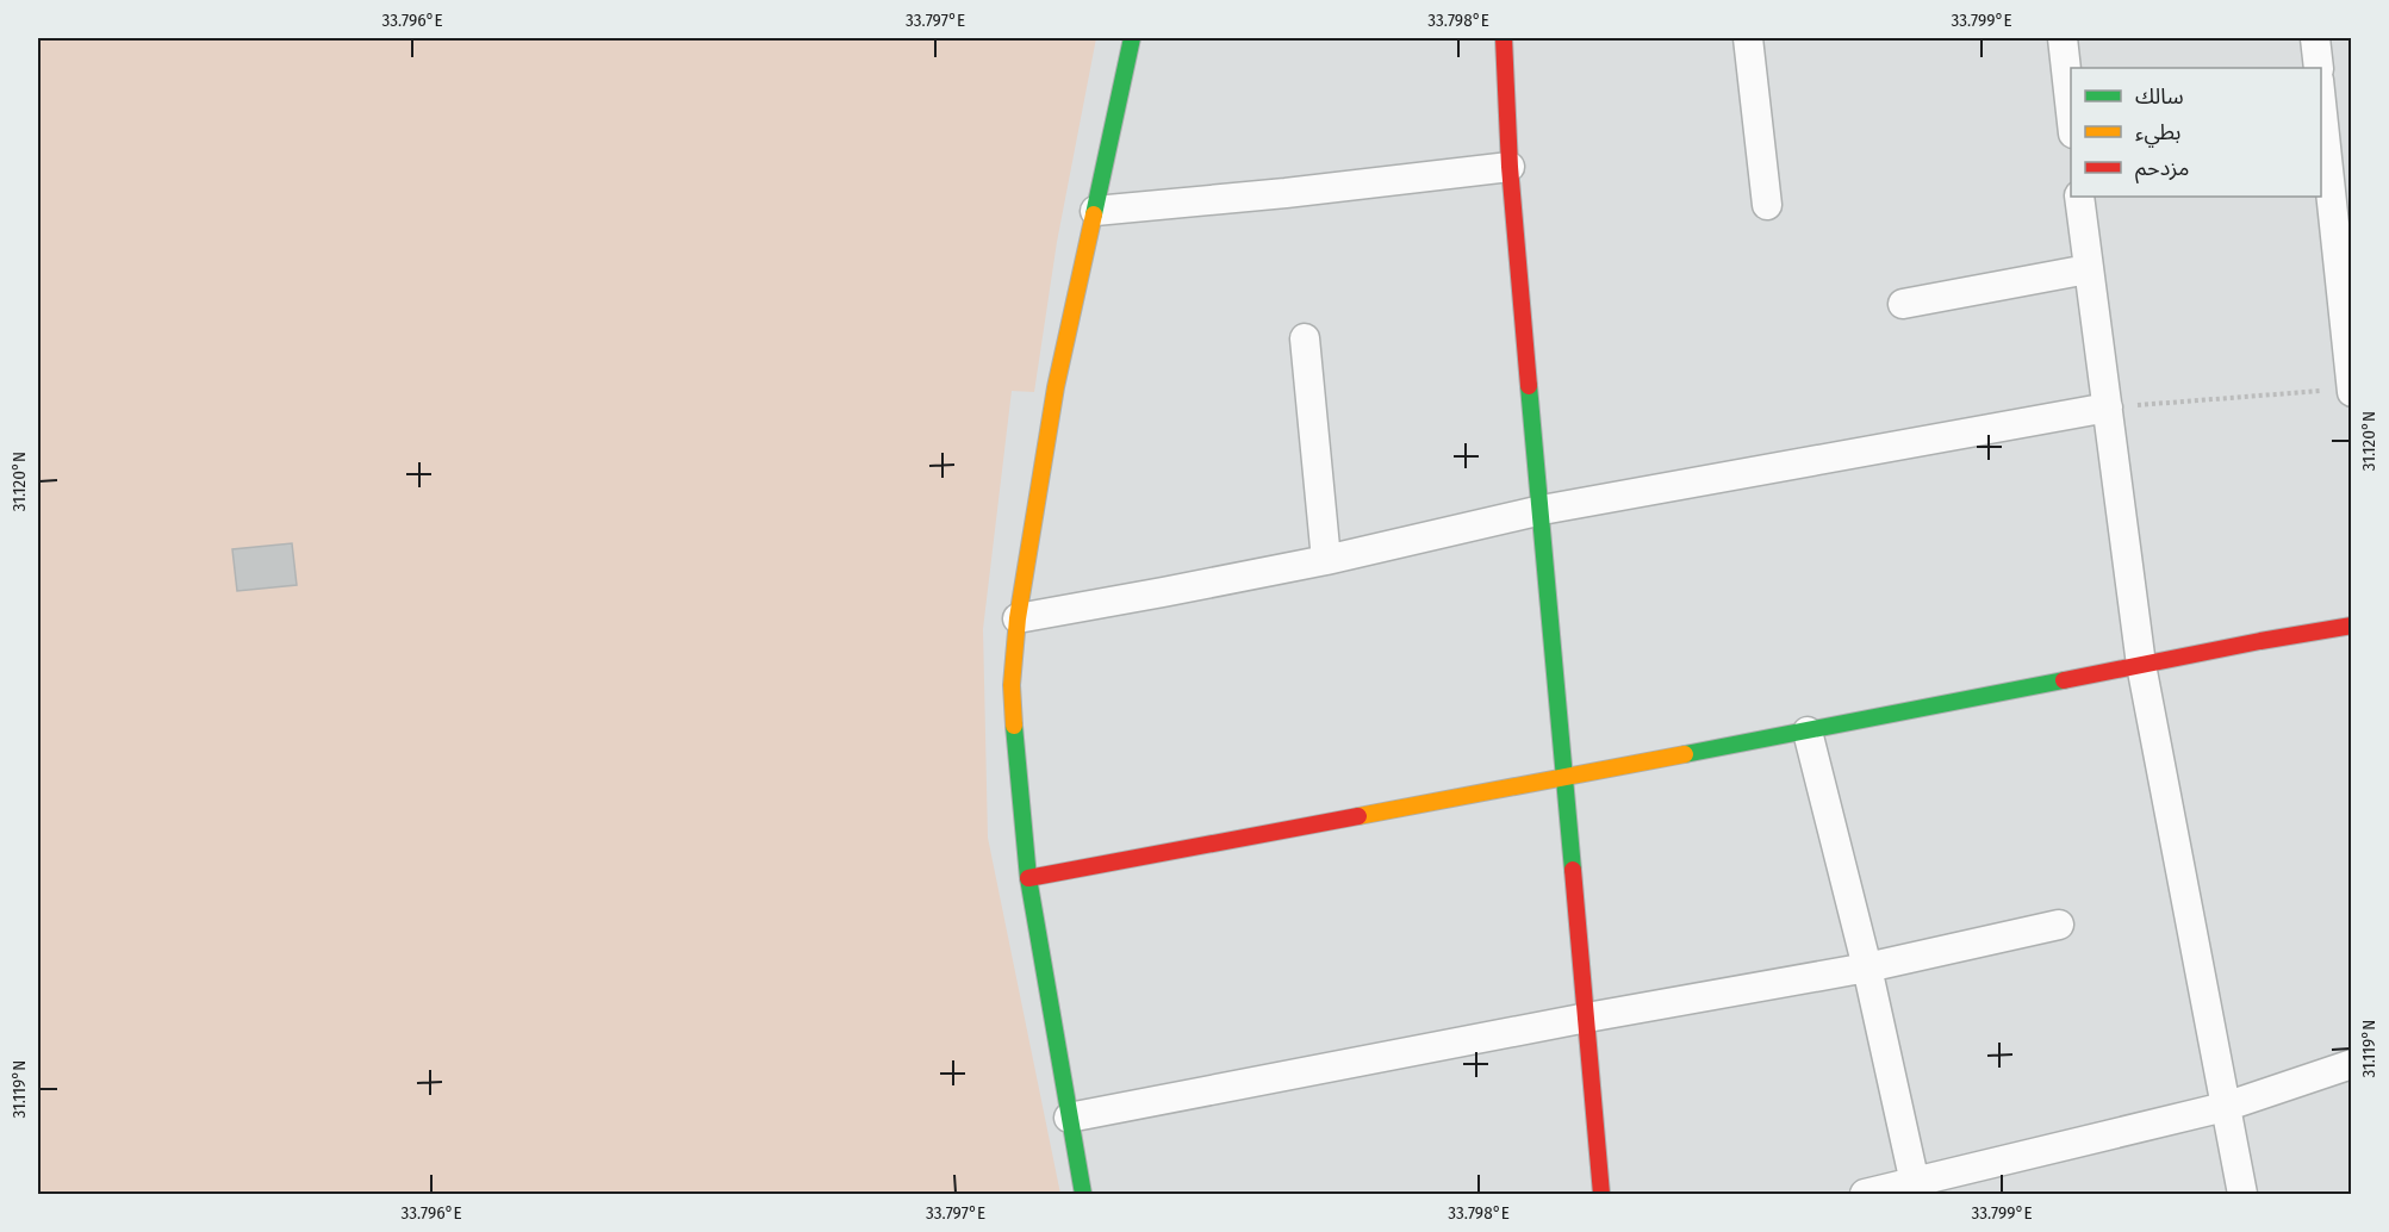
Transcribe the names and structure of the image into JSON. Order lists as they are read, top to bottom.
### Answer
{
  "legend": ["سالك", "بطيء", "مزدحم"],
  "coordinates": [
    "33.796°E",
    "33.797°E",
    "33.798°E",
    "33.799°E",
    "31.120°N",
    "31.119°N"
  ]
}
